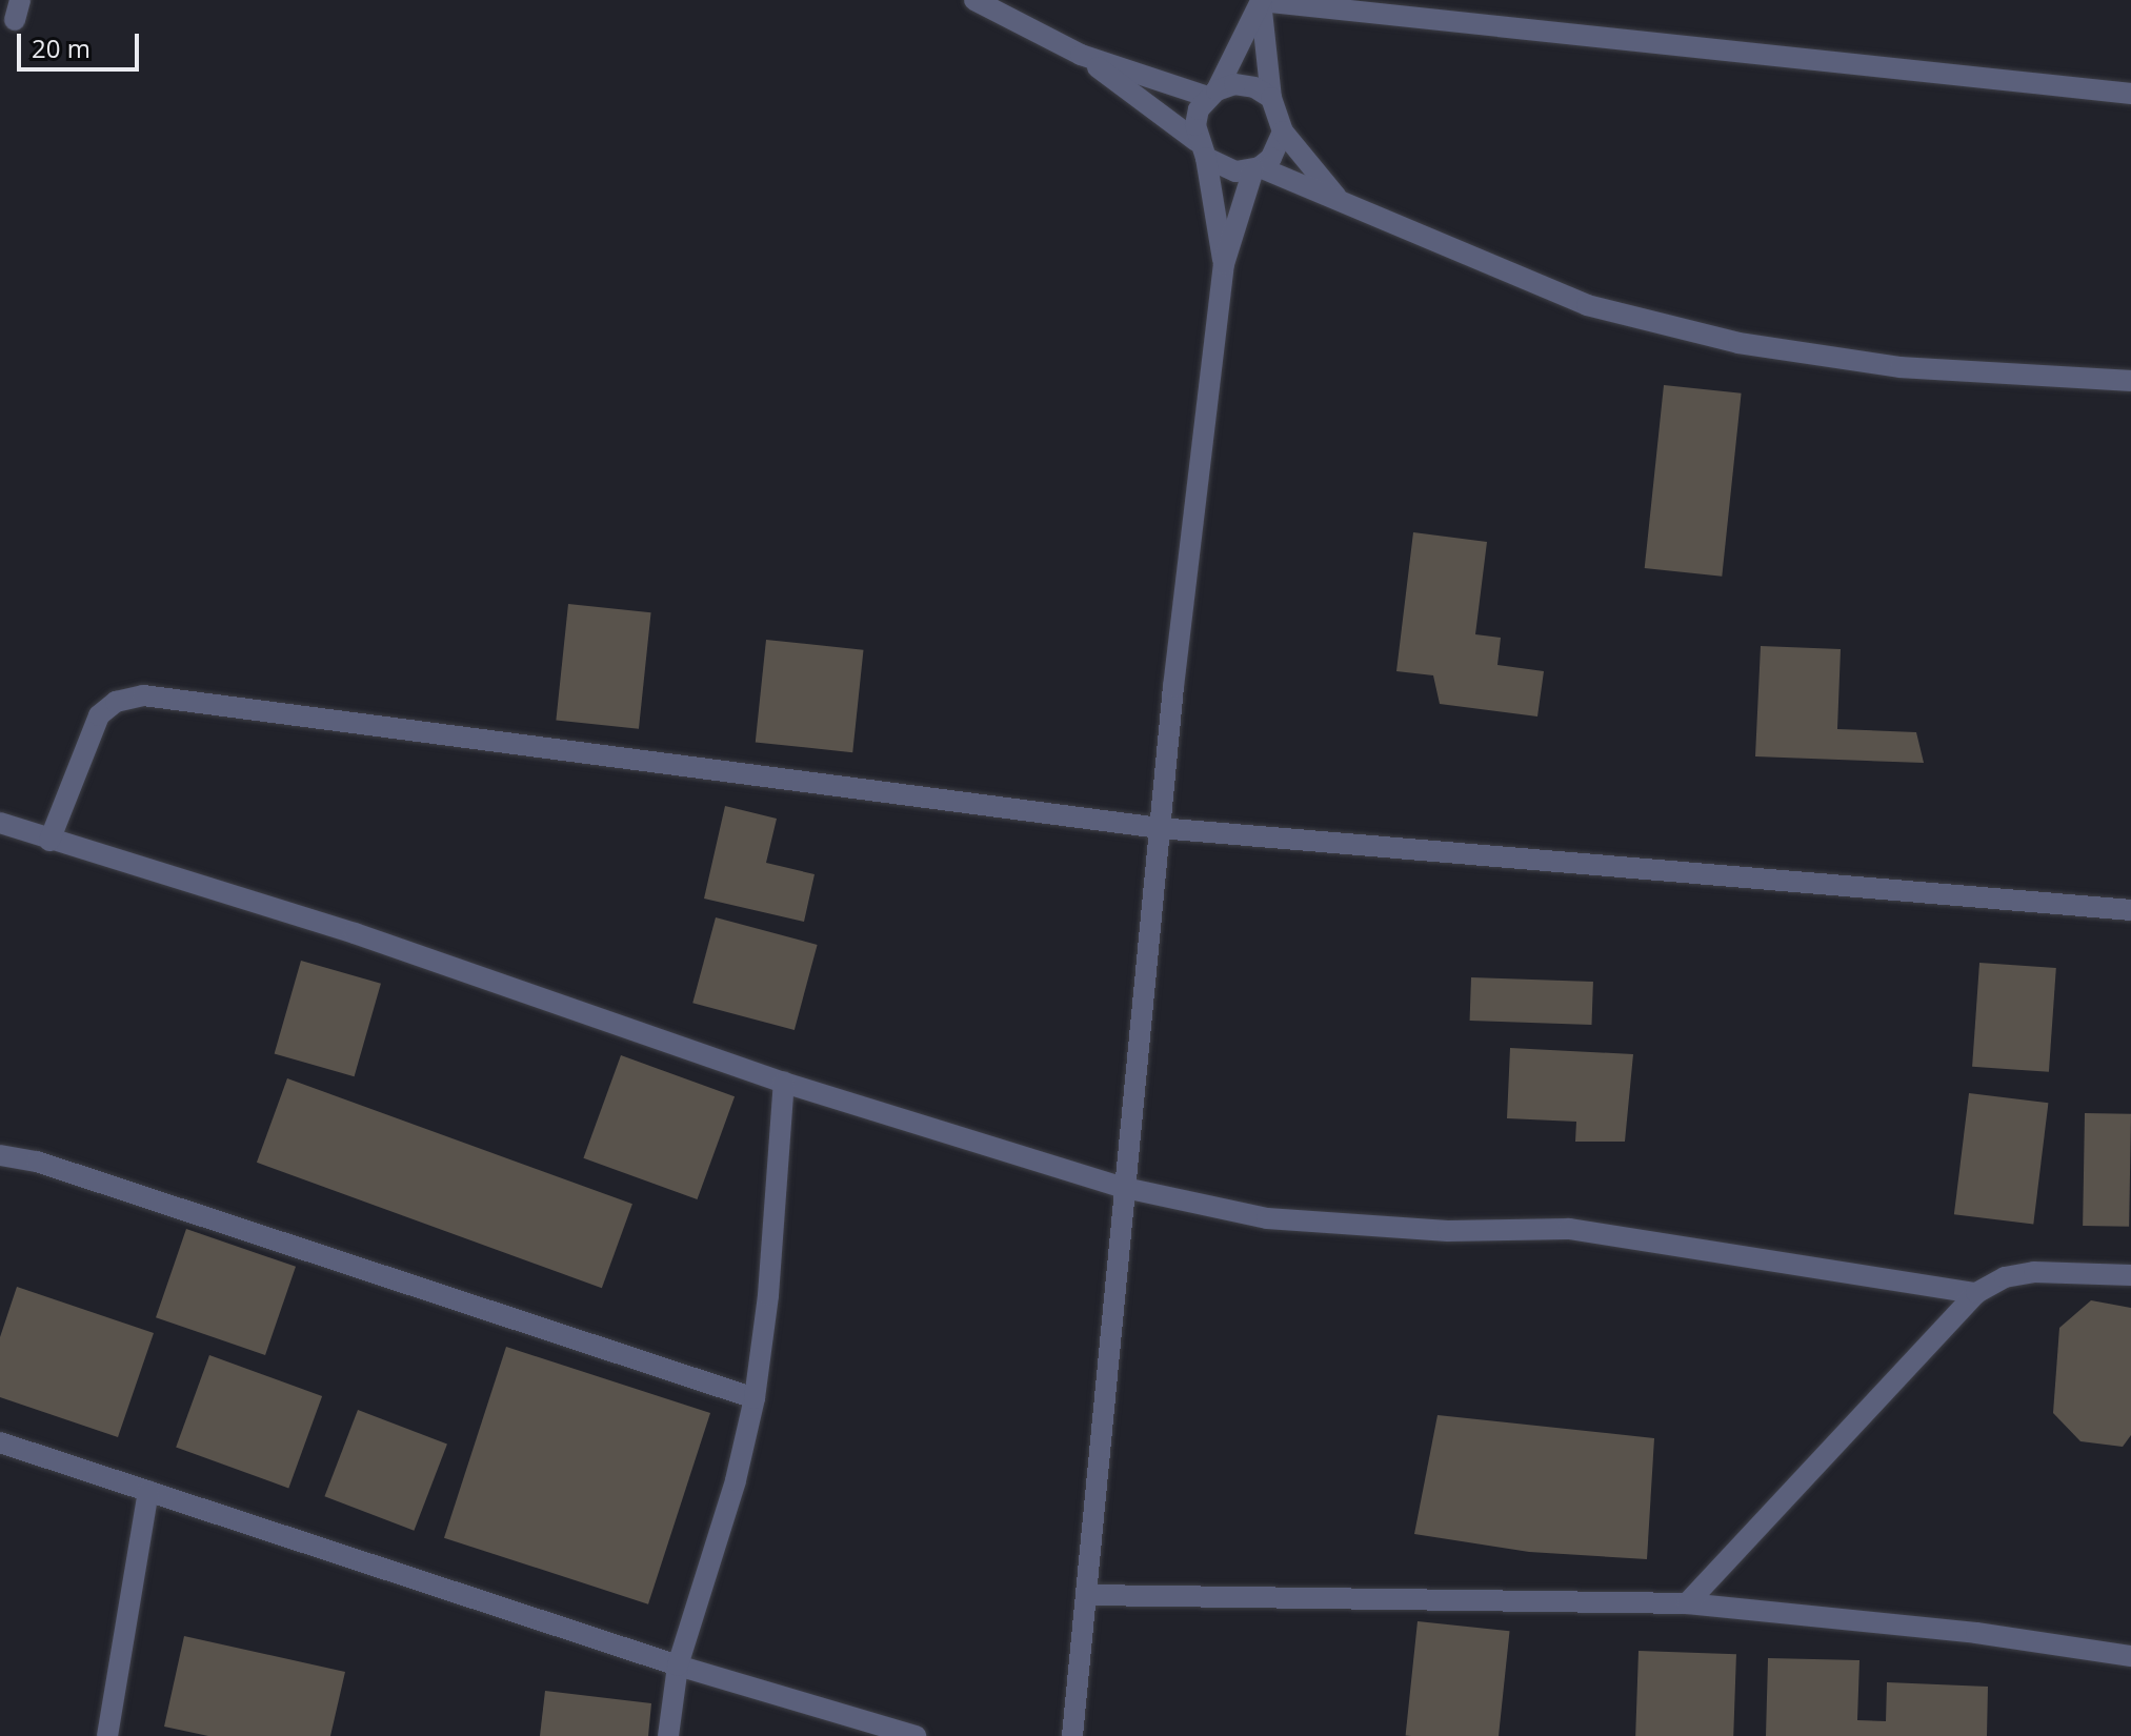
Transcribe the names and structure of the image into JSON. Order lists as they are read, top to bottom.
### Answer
{
  "scale_bar": "20 m"
}
